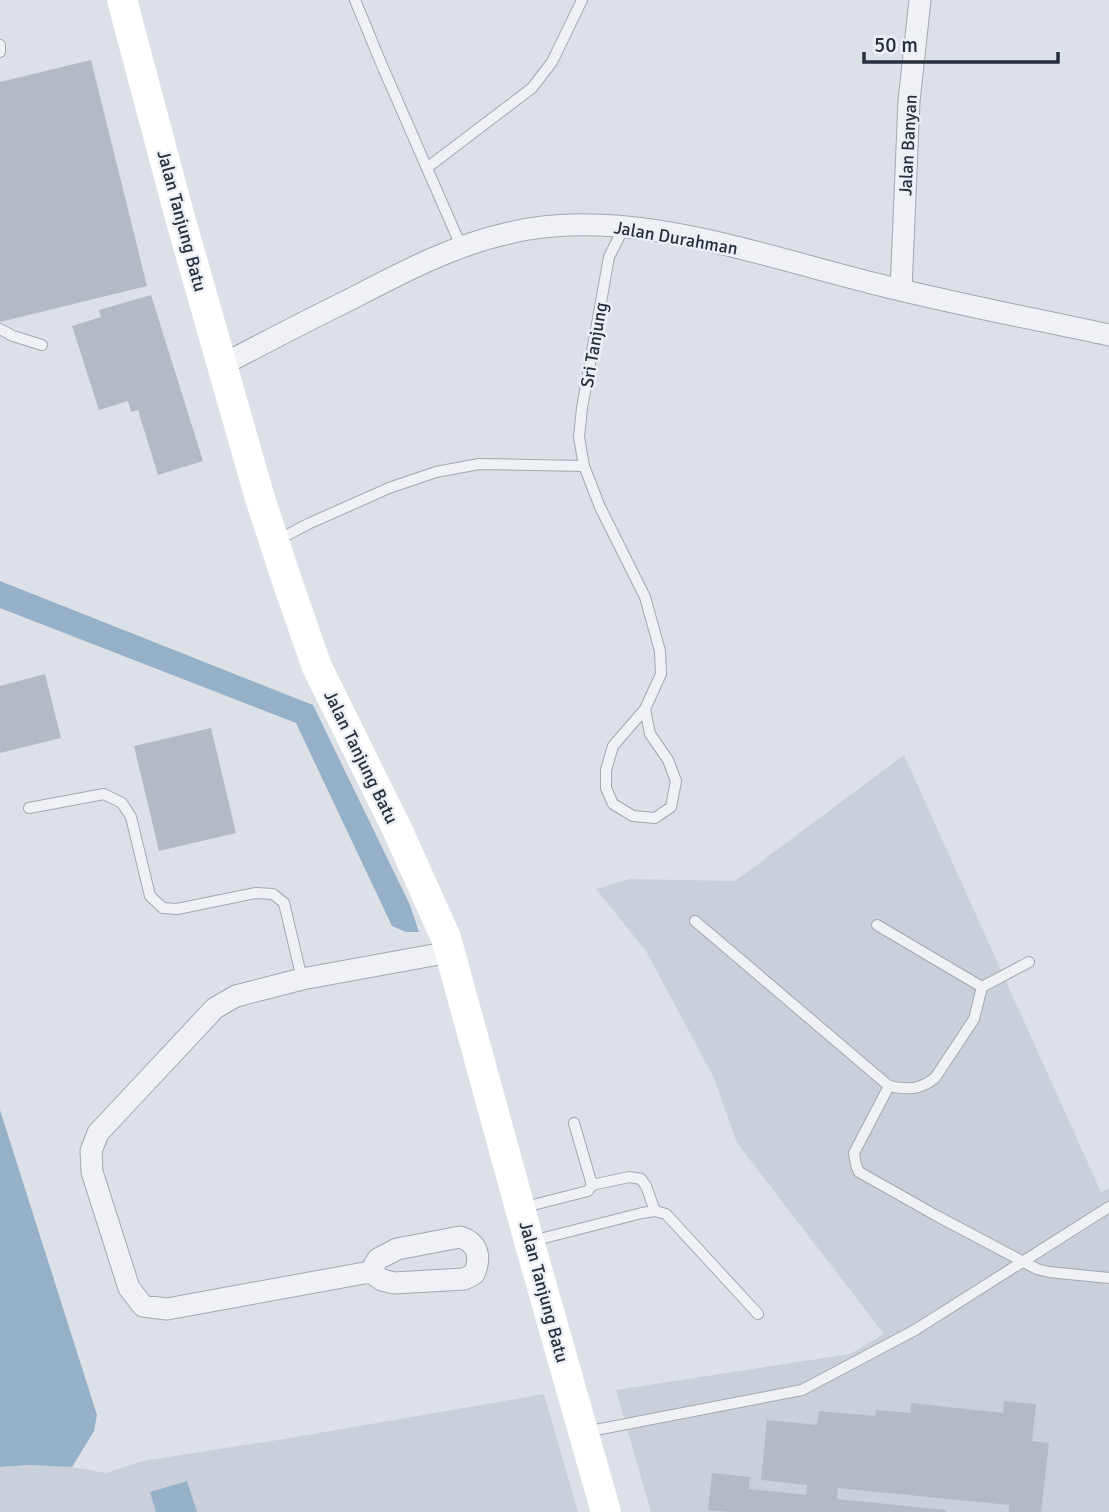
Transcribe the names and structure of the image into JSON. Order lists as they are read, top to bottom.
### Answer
{
  "streets": {
    "street": ["Jalan Banyan", "Jalan Tanjung Batu", "Jalan Durahman"],
    "lane": ["Sri Tanjung"]
  },
  "crossings": [
    ["Jalan Banyan", "Jalan Durahman"],
    ["Jalan Tanjung Batu", "Jalan Durahman"],
    ["Jalan Durahman", "Sri Tanjung"]
  ],
  "scale_bar": "50 m"
}
